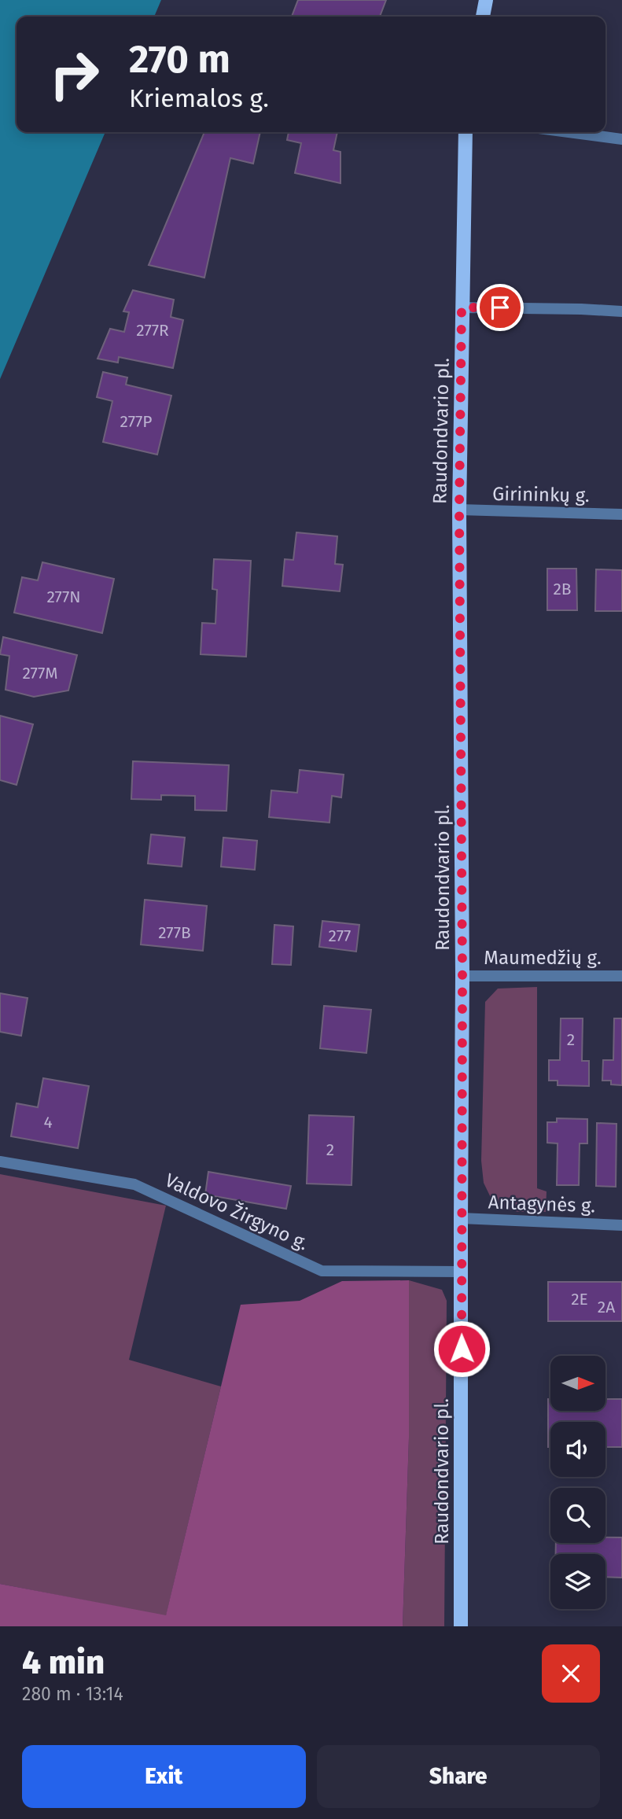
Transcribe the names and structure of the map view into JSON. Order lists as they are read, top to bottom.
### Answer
{
  "streets": {
    "main road": ["Raudondvario pl."],
    "street": [
      "Girininkų g.",
      "Maumedžių g.",
      "Antagynės g.",
      "Valdovo Žirgyno g."
    ]
  },
  "crossings": [
    ["Raudondvario pl.", "Girininkų g."],
    ["Raudondvario pl.", "Maumedžių g."],
    ["Raudondvario pl.", "Antagynės g."],
    ["Raudondvario pl.", "Valdovo Žirgyno g."]
  ],
  "house_numbers": [
    "277R",
    "277P",
    "2B",
    "277N",
    "277M",
    "277B",
    "277",
    "2",
    "4",
    "2",
    "2E",
    "2A"
  ],
  "north": "right",
  "page": {
    "turn": ["270 m", "Kriemalos g."],
    "heading": ["4 min", "280 m · 13:14"],
    "buttons": ["Exit", "Share"]
  }
}
